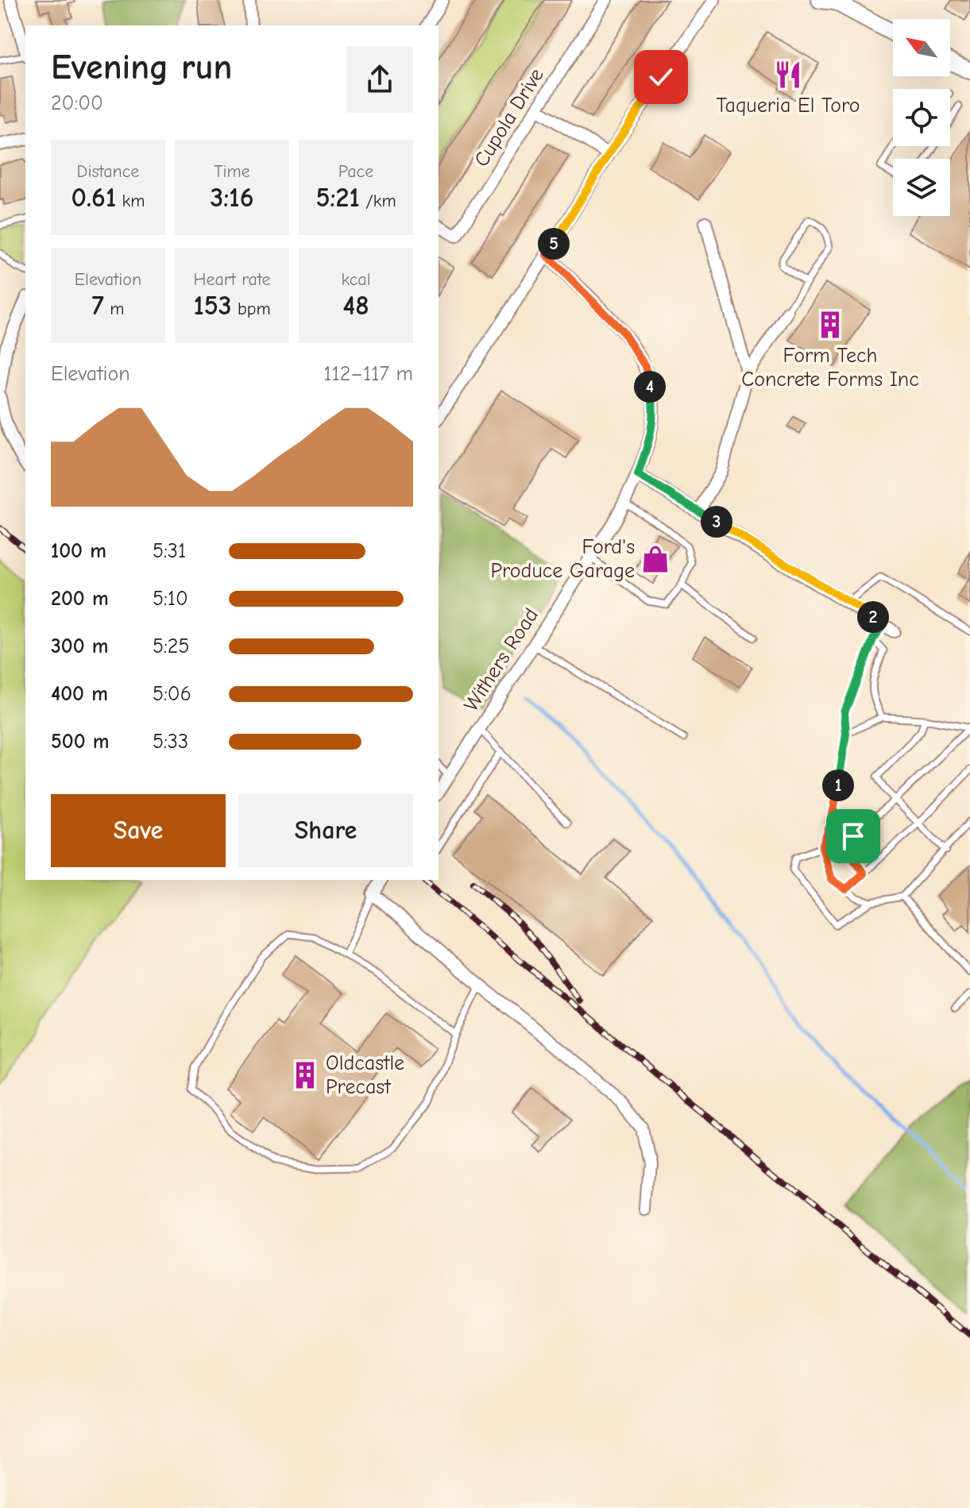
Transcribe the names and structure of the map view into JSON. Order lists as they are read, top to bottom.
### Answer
{
  "streets": {
    "street": ["Cupola Drive", "Withers Road"]
  },
  "places": {
    "restaurant": ["Taqueria El Toro"],
    "building": ["Form Tech Concrete Forms Inc", "Oldcastle Precast"],
    "shop": ["Ford's Produce Garage"]
  },
  "north": "top left",
  "page": {
    "heading": ["Evening run", "20:00"],
    "stats": [
      ["Distance", "0.61 km"],
      ["Time", "3:16"],
      ["Pace", "5:21 /km"],
      ["Elevation", "7 m"],
      ["Heart rate", "153 bpm"],
      ["kcal", "48"]
    ],
    "pins": [
      "5",
      "4",
      "3",
      "2",
      "1"
    ],
    "chart": ["Elevation", "112–117 m"],
    "list": [
      {
        "name": "100 m",
        "note": "5:31"
      },
      {
        "name": "200 m",
        "note": "5:10"
      },
      {
        "name": "300 m",
        "note": "5:25"
      },
      {
        "name": "400 m",
        "note": "5:06"
      },
      {
        "name": "500 m",
        "note": "5:33"
      }
    ],
    "buttons": ["Save", "Share"]
  }
}
